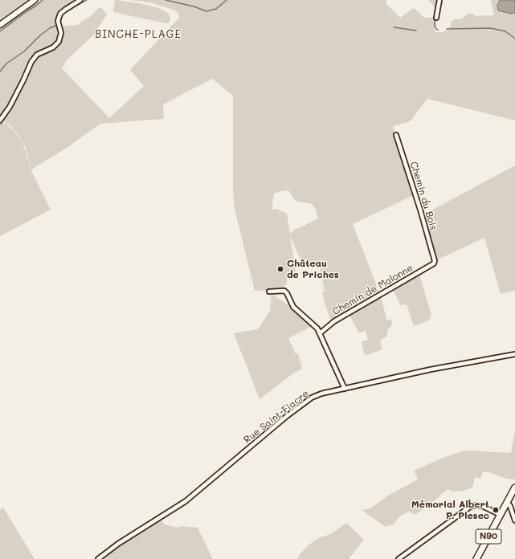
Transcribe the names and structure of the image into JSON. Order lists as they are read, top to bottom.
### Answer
{
  "streets": {
    "main road": ["N90"],
    "street": ["Chemin du Bois", "Chemin de Malonne", "Rue Saint-Fiacre"]
  },
  "crossings": [
    ["Chemin du Bois", "Chemin de Malonne"]
  ],
  "districts": ["BINCHE-PLAGE"],
  "places": ["Château de Priches", "Mémorial Albert P. Plesec"]
}
